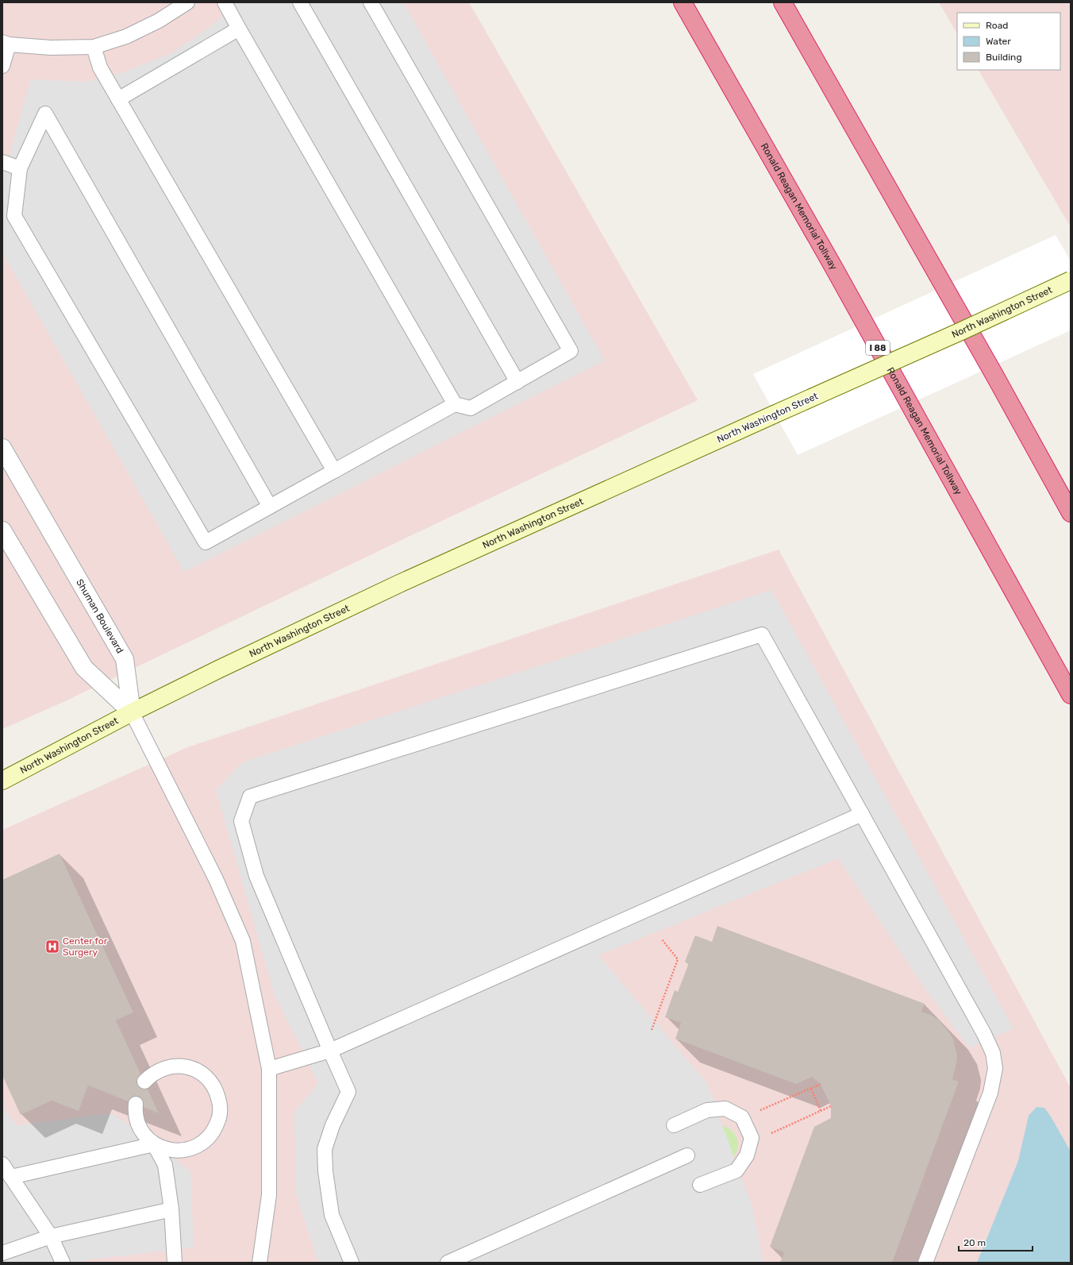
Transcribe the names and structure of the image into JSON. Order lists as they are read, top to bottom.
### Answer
{
  "streets": {
    "highway": ["Ronald Reagan Memorial Tollway", "I 88"],
    "main road": ["North Washington Street"],
    "street": ["Shuman Boulevard"]
  },
  "crossings": [
    ["North Washington Street", "Shuman Boulevard"]
  ],
  "places": {
    "hospital": ["Center for Surgery"]
  },
  "legend": ["Road", "Water", "Building"],
  "scale_bar": "20 m"
}
